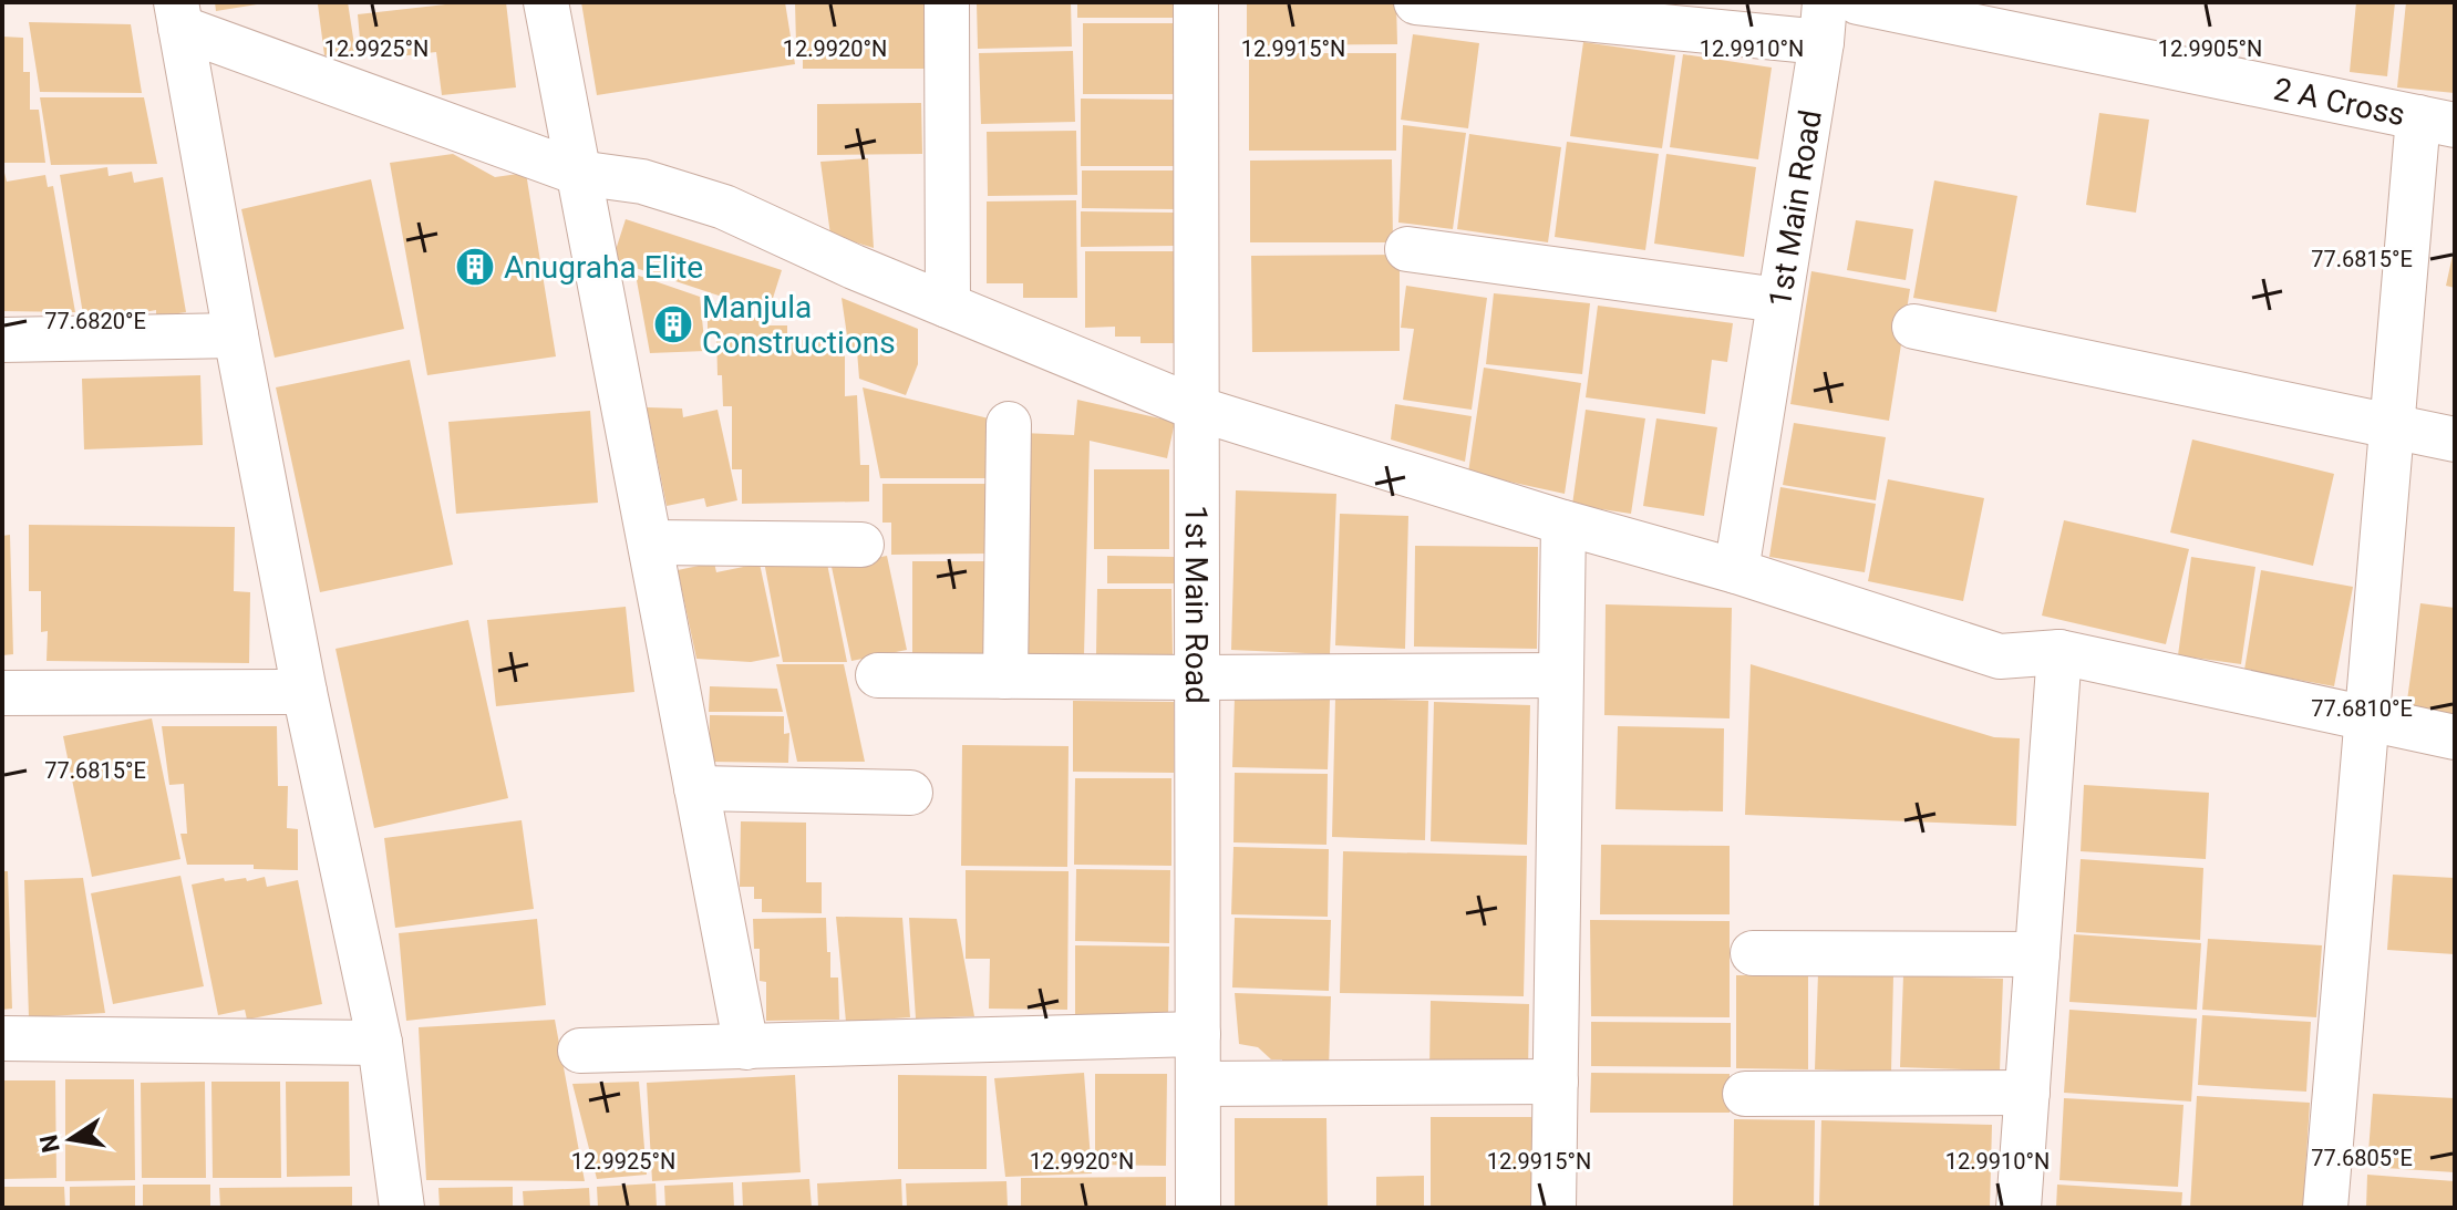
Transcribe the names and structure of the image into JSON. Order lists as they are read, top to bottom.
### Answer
{
  "streets": {
    "street": ["2 A Cross", "1st Main Road"]
  },
  "places": {
    "building": ["Anugraha Elite", "Manjula Constructions"]
  },
  "north": "left",
  "coordinates": [
    "12.9925°N",
    "12.9920°N",
    "12.9915°N",
    "12.9910°N",
    "12.9905°N",
    "77.6815°E",
    "77.6820°E",
    "77.6810°E",
    "77.6805°E"
  ]
}
